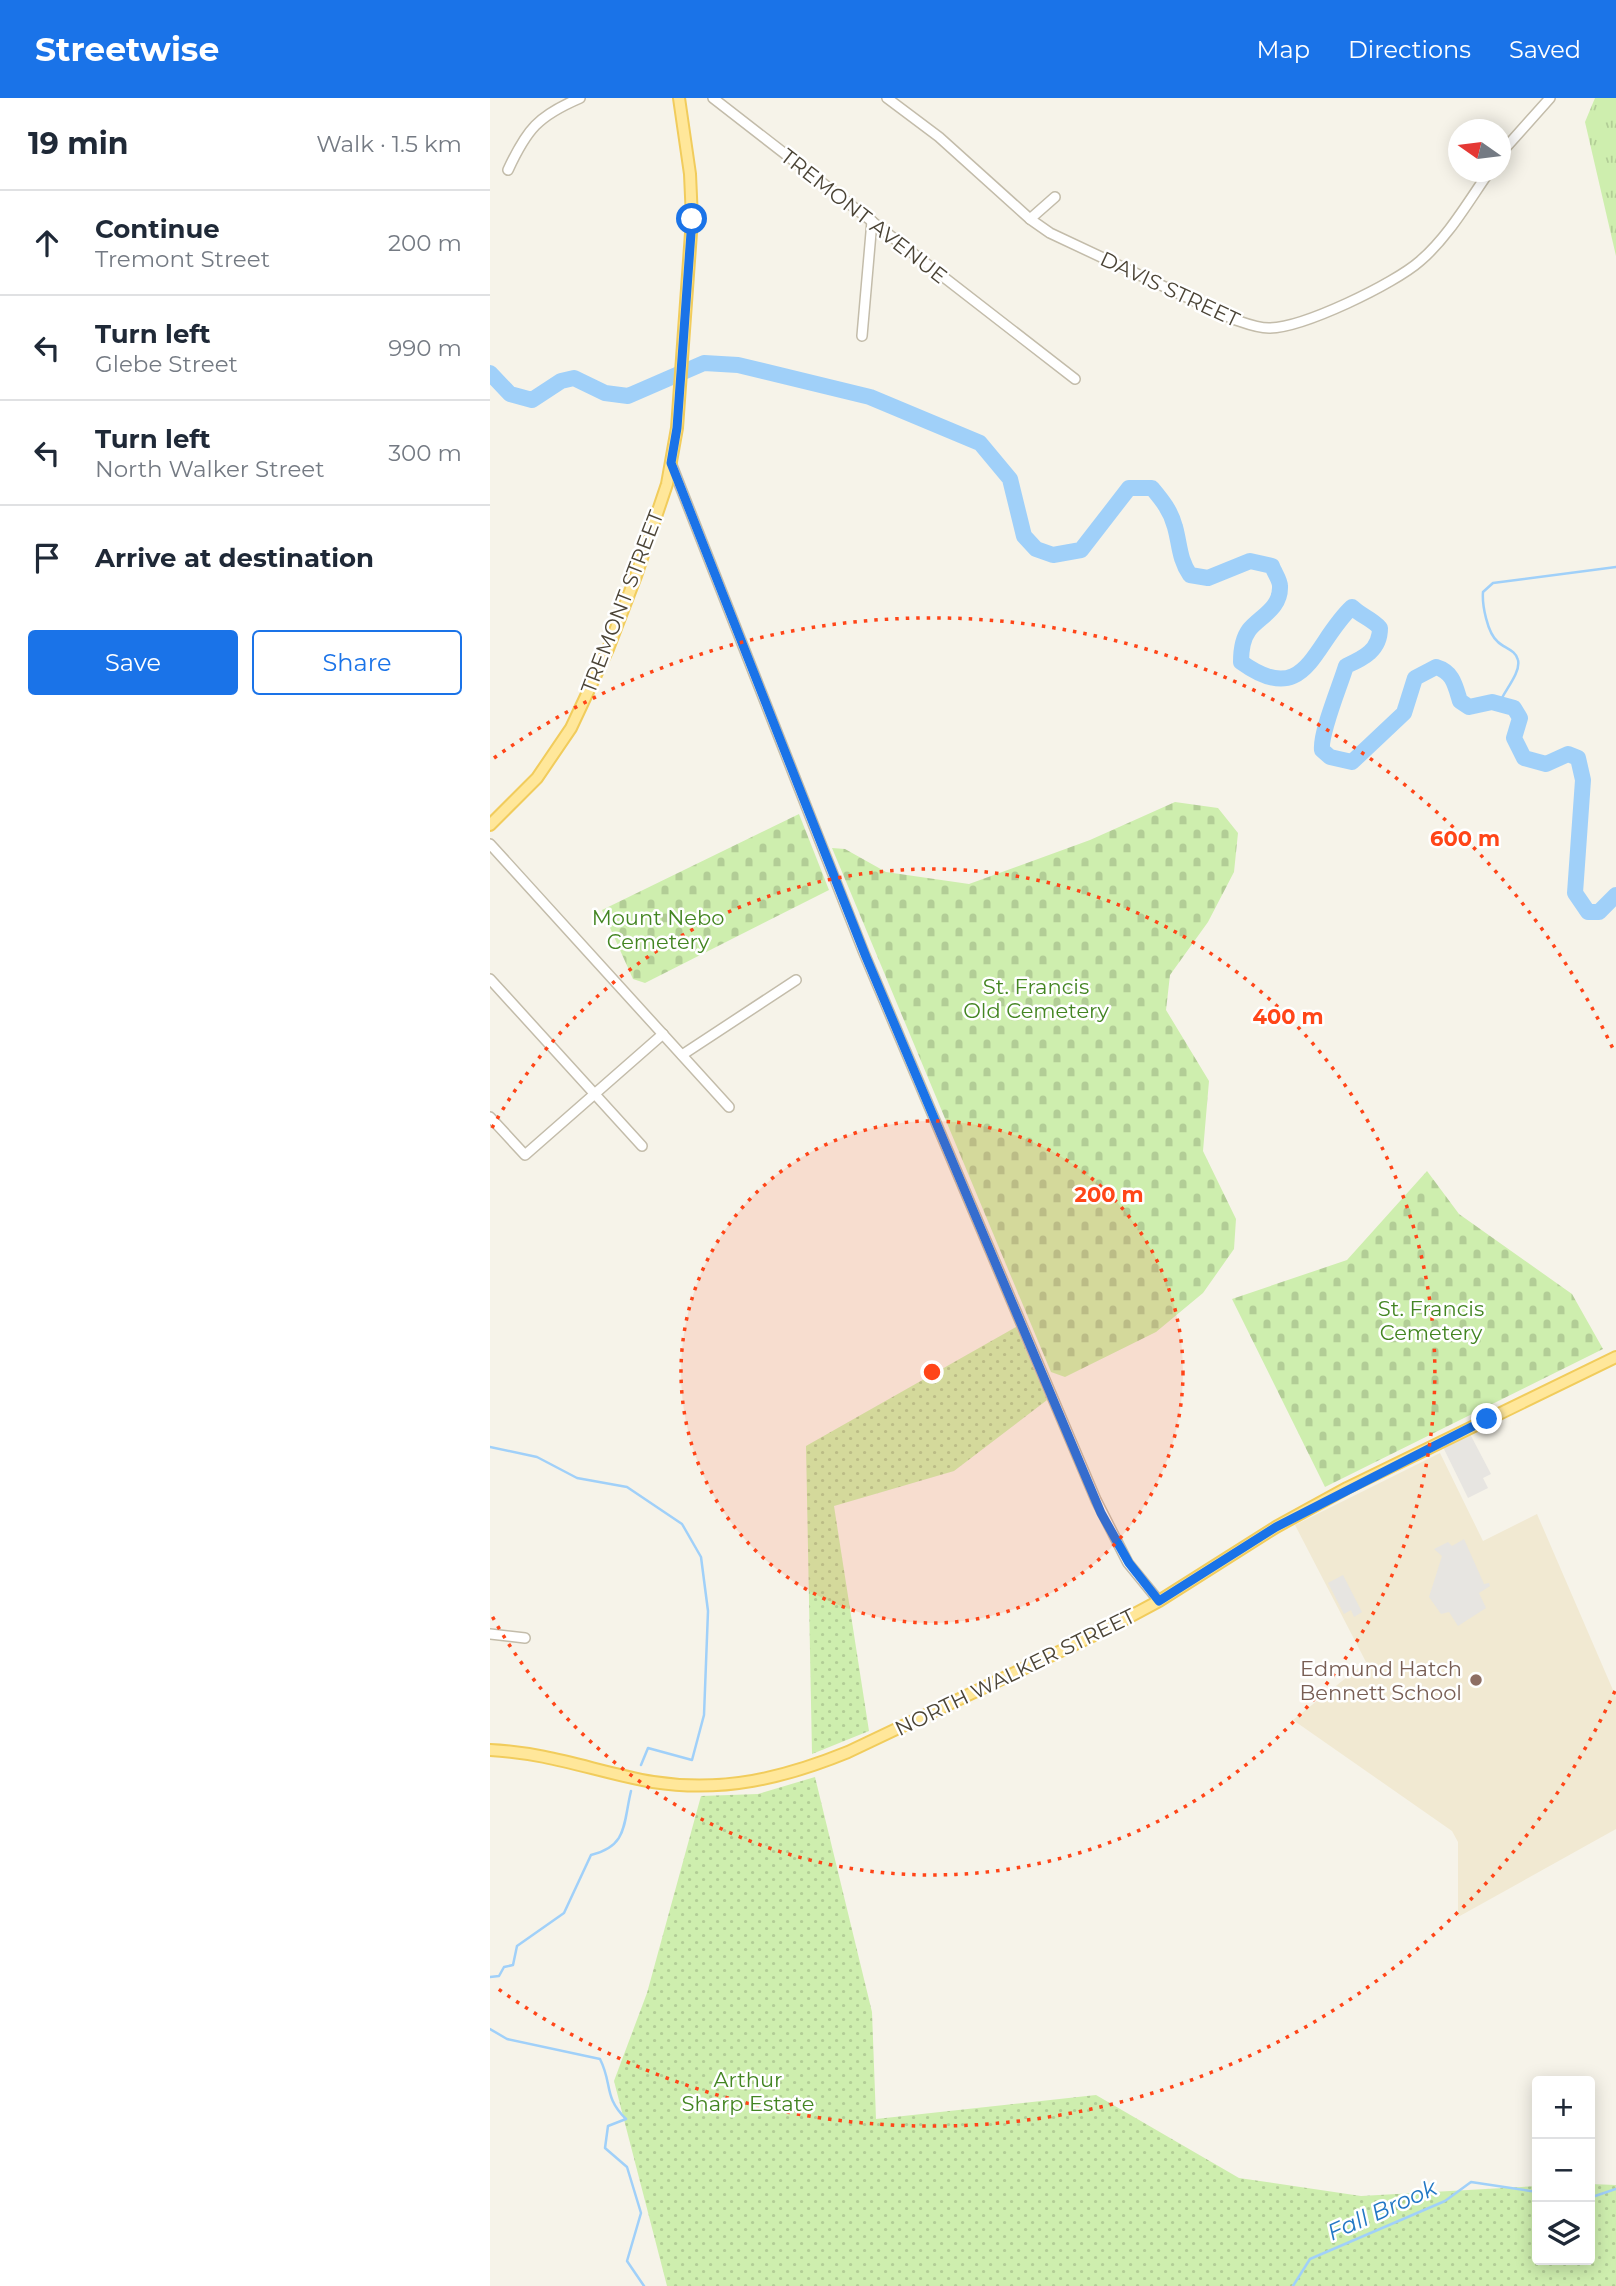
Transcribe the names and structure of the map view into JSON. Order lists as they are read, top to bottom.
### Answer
{
  "streets": {
    "main road": ["TREMONT STREET", "NORTH WALKER STREET"],
    "street": ["TREMONT AVENUE", "DAVIS STREET"]
  },
  "water": ["Fall Brook"],
  "parks": [
    "Mount Nebo Cemetery",
    "St. Francis Old Cemetery",
    "St. Francis Cemetery",
    "Arthur Sharp Estate"
  ],
  "places": ["Edmund Hatch Bennett School"],
  "north": "left",
  "page": {
    "header": "Streetwise",
    "nav": ["Map", "Directions", "Saved"],
    "heading": ["19 min", "Walk · 1.5 km"],
    "list": [
      ["Continue", "Tremont Street", "200 m"],
      ["Turn left", "Glebe Street", "990 m"],
      ["Turn left", "North Walker Street", "300 m"],
      "Arrive at destination"
    ],
    "buttons": ["Save", "Share"],
    "map_buttons": ["+", "−"]
  },
  "rings": ["600 m", "400 m", "200 m"]
}
